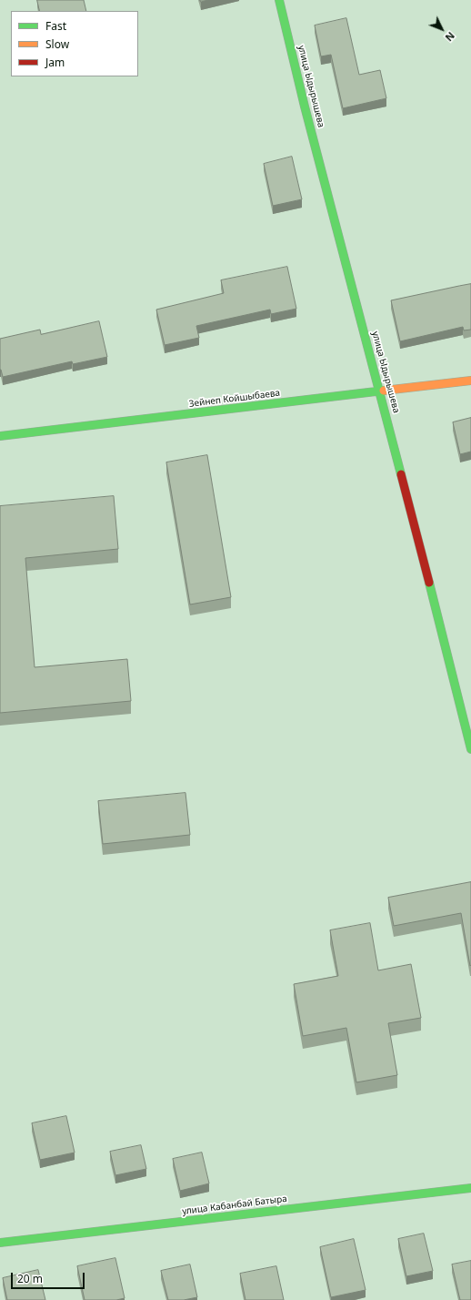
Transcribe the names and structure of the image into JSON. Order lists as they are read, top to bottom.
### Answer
{
  "streets": {
    "street": ["улица Ыдырышева", "Зейнеп Койшыбаева", "улица Кабанбай Батыра"]
  },
  "crossings": [
    ["улица Ыдырышева", "Зейнеп Койшыбаева"]
  ],
  "legend": ["Fast", "Slow", "Jam"],
  "scale_bar": "20 m",
  "north": "bottom right"
}
